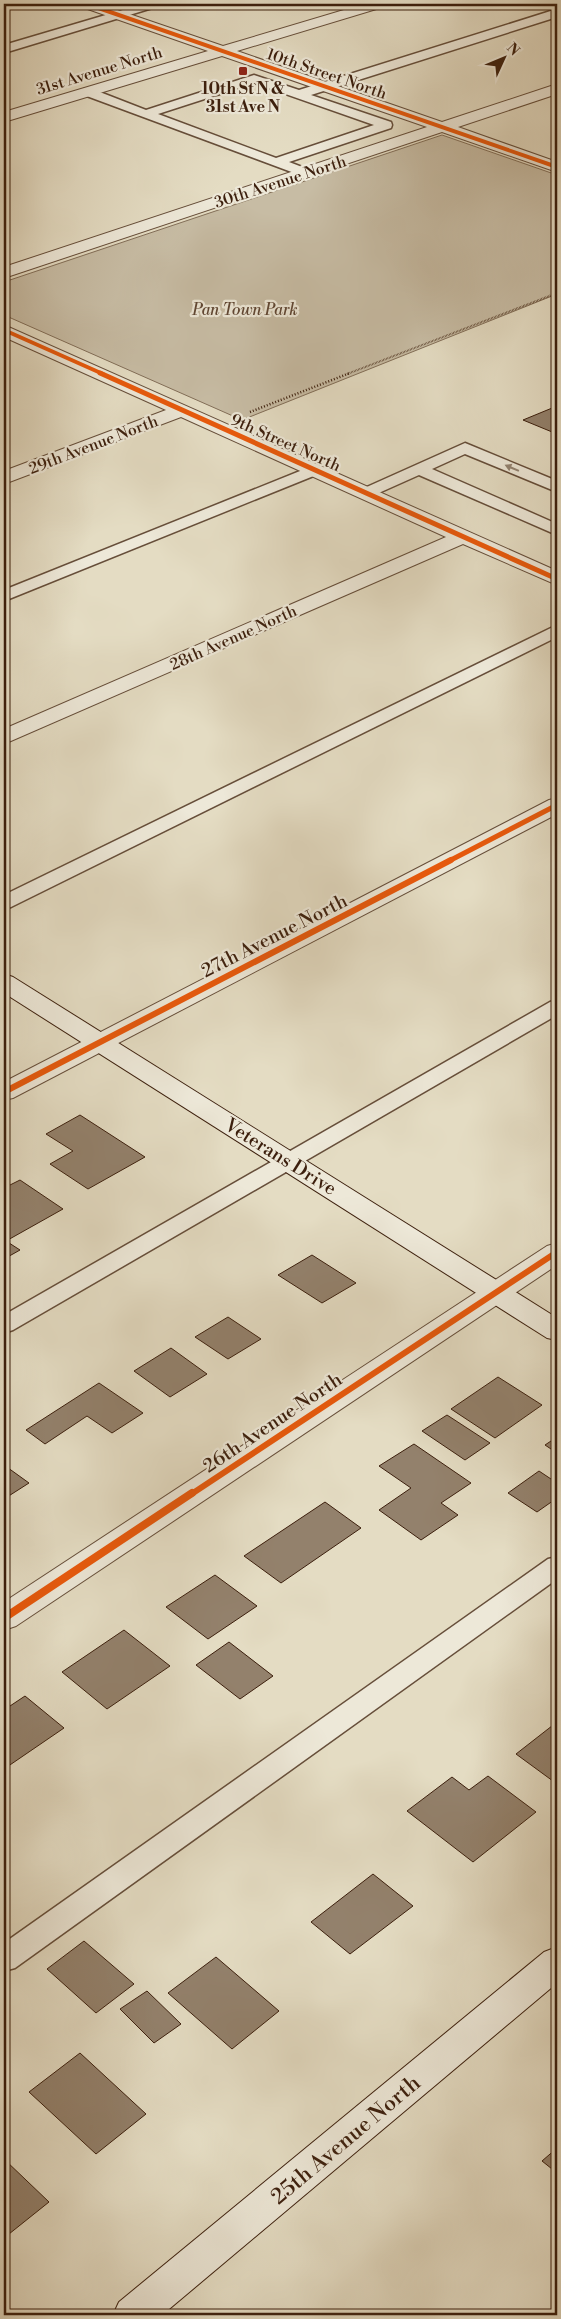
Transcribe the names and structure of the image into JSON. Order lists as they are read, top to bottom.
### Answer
{
  "streets": {
    "street": [
      "31st Avenue North",
      "10th Street North",
      "30th Avenue North",
      "9th Street North",
      "29th Avenue North",
      "28th Avenue North",
      "27th Avenue North",
      "Veterans Drive",
      "26th Avenue North",
      "25th Avenue North"
    ]
  },
  "crossings": [
    ["31st Avenue North", "10th Street North"],
    ["10th Street North", "30th Avenue North"],
    ["9th Street North", "29th Avenue North"],
    ["9th Street North", "28th Avenue North"],
    ["27th Avenue North", "Veterans Drive"],
    ["Veterans Drive", "26th Avenue North"]
  ],
  "parks": ["Pan Town Park"],
  "places": {
    "transit": ["10th St N & 31st Ave N"]
  },
  "north": "top right"
}
